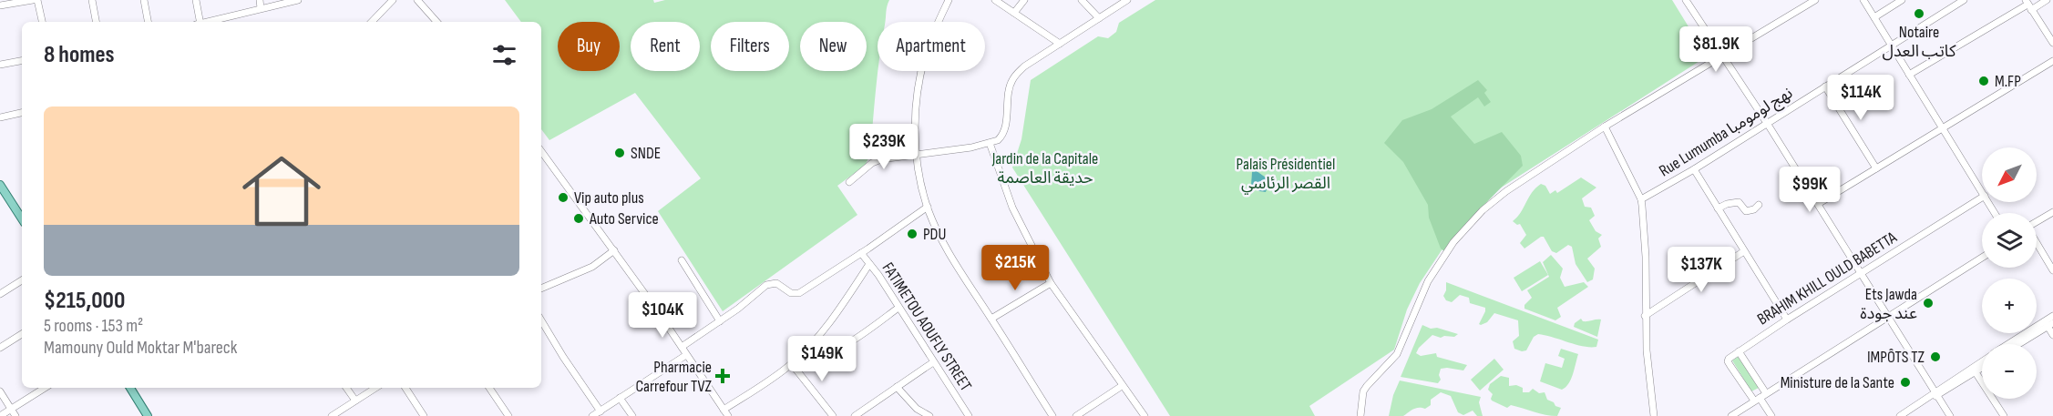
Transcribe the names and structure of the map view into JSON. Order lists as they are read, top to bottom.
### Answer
{
  "streets": {
    "street": ["Rue Lumumba نهج لومومبا", "BRAHIM KHILL OULD BABETTA", "FATIMETOU AOUFLY STREET"]
  },
  "parks": ["Jardin de la Capitale حديقة العاصمة", "Palais Présidentiel القصر الرئاسي"],
  "places": {
    "other": [
      "Notaire كاتب العدل",
      "M.FP",
      "SNDE",
      "Vip auto plus",
      "Auto Service",
      "PDU",
      "Ets Jawda عند جودة",
      "IMPÔTS TZ",
      "Ministure de la Sante"
    ],
    "health": ["Pharmacie Carrefour TVZ"]
  },
  "north": "bottom left",
  "page": {
    "chip": [
      "Buy",
      "Rent",
      "Filters",
      "New",
      "Apartment"
    ],
    "heading": "8 homes",
    "price": [
      "$81.9K",
      "$114K",
      "$239K",
      "$99K",
      "$215K",
      "$137K",
      "$104K",
      "$149K"
    ],
    "list": [
      {
        "name": "$215,000",
        "note": "5 rooms · 153 m² · Mamouny Ould Moktar M'bareck"
      }
    ],
    "map_buttons": ["+", "−"]
  }
}
